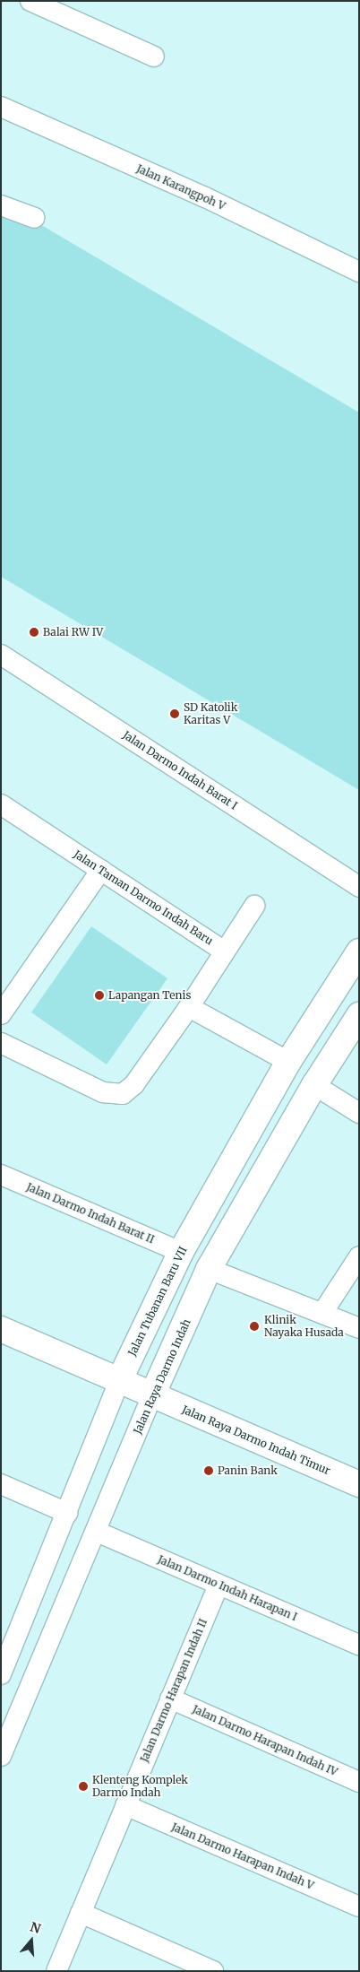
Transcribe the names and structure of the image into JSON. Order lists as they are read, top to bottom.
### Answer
{
  "streets": {
    "street": [
      "Jalan Karangpoh V",
      "Jalan Darmo Indah Barat I",
      "Jalan Taman Darmo Indah Baru",
      "Jalan Darmo Indah Barat II",
      "Jalan Tubanan Baru VII",
      "Jalan Raya Darmo Indah",
      "Jalan Raya Darmo Indah Timur",
      "Jalan Darmo Indah Harapan I",
      "Jalan Darmo Harapan Indah II",
      "Jalan Darmo Harapan Indah IV",
      "Jalan Darmo Harapan Indah V"
    ]
  },
  "crossings": [
    ["Jalan Darmo Indah Barat II", "Jalan Tubanan Baru VII"],
    ["Jalan Tubanan Baru VII", "Jalan Raya Darmo Indah Timur"],
    ["Jalan Raya Darmo Indah", "Jalan Raya Darmo Indah Timur"],
    ["Jalan Raya Darmo Indah", "Jalan Darmo Indah Harapan I"],
    ["Jalan Darmo Indah Harapan I", "Jalan Darmo Harapan Indah II"],
    ["Jalan Darmo Harapan Indah II", "Jalan Darmo Harapan Indah IV"],
    ["Jalan Darmo Harapan Indah II", "Jalan Darmo Harapan Indah V"]
  ],
  "places": [
    "Balai RW IV",
    "SD Katolik Karitas V",
    "Lapangan Tenis",
    "Klinik Nayaka Husada",
    "Panin Bank",
    "Klenteng Komplek Darmo Indah"
  ],
  "north": "top"
}
